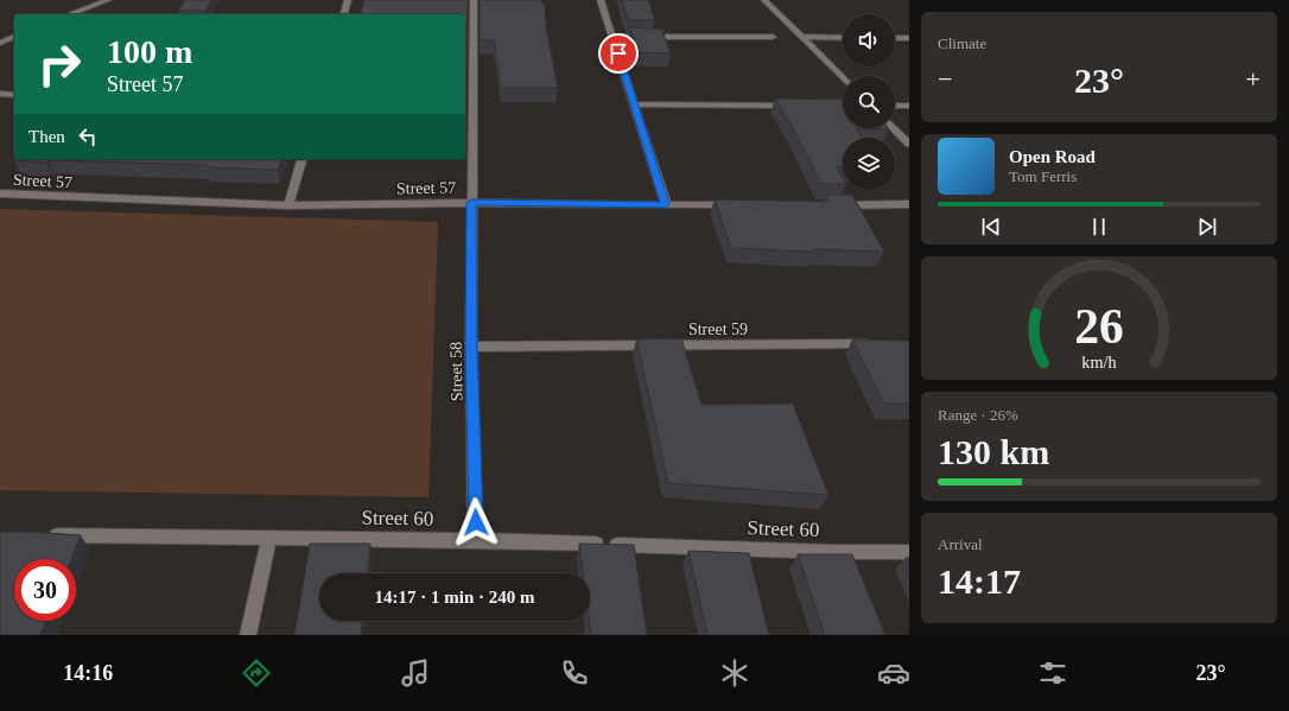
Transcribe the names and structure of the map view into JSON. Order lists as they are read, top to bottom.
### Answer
{
  "streets": {
    "street": [
      "Street 57",
      "Street 59",
      "Street 58",
      "Street 60"
    ]
  },
  "crossings": [
    ["Street 57", "Street 58"],
    ["Street 59", "Street 58"],
    ["Street 58", "Street 60"]
  ],
  "page": {
    "tile": [
      "Climate",
      ["Range · 26%", "130 km"],
      ["Arrival", "14:17"]
    ],
    "turn": ["100 m", "Street 57"],
    "heat": ["−", "23°", "+"],
    "then": "Then",
    "song": ["Open Road", "Tom Ferris"],
    "limit": "30",
    "trip": "14:17 · 1 min · 240 m",
    "tabs": ["14:16", "23°"],
    "gauge": ["26", "km/h"]
  }
}
